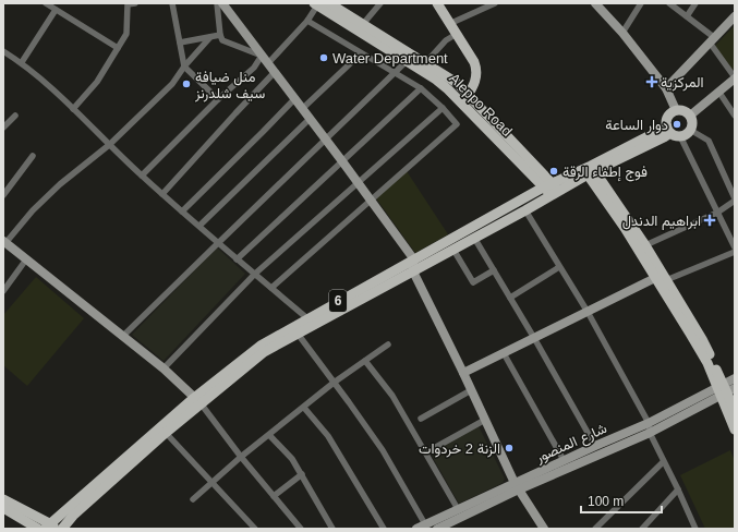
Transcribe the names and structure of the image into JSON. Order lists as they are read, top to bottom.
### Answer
{
  "streets": {
    "main road": ["Aleppo Road", "6"],
    "street": ["شارع المنصور"]
  },
  "crossings": [
    ["Aleppo Road", "6"]
  ],
  "places": {
    "other": [
      "Water Department",
      "منل ضيافة سيف شلدرنز",
      "دوار الساعة",
      "فوج إطفاء الرقة",
      "الزنة 2 خردوات"
    ],
    "health": ["المركزية", "ابراهيم الدندل"]
  },
  "scale_bar": "100 m"
}
